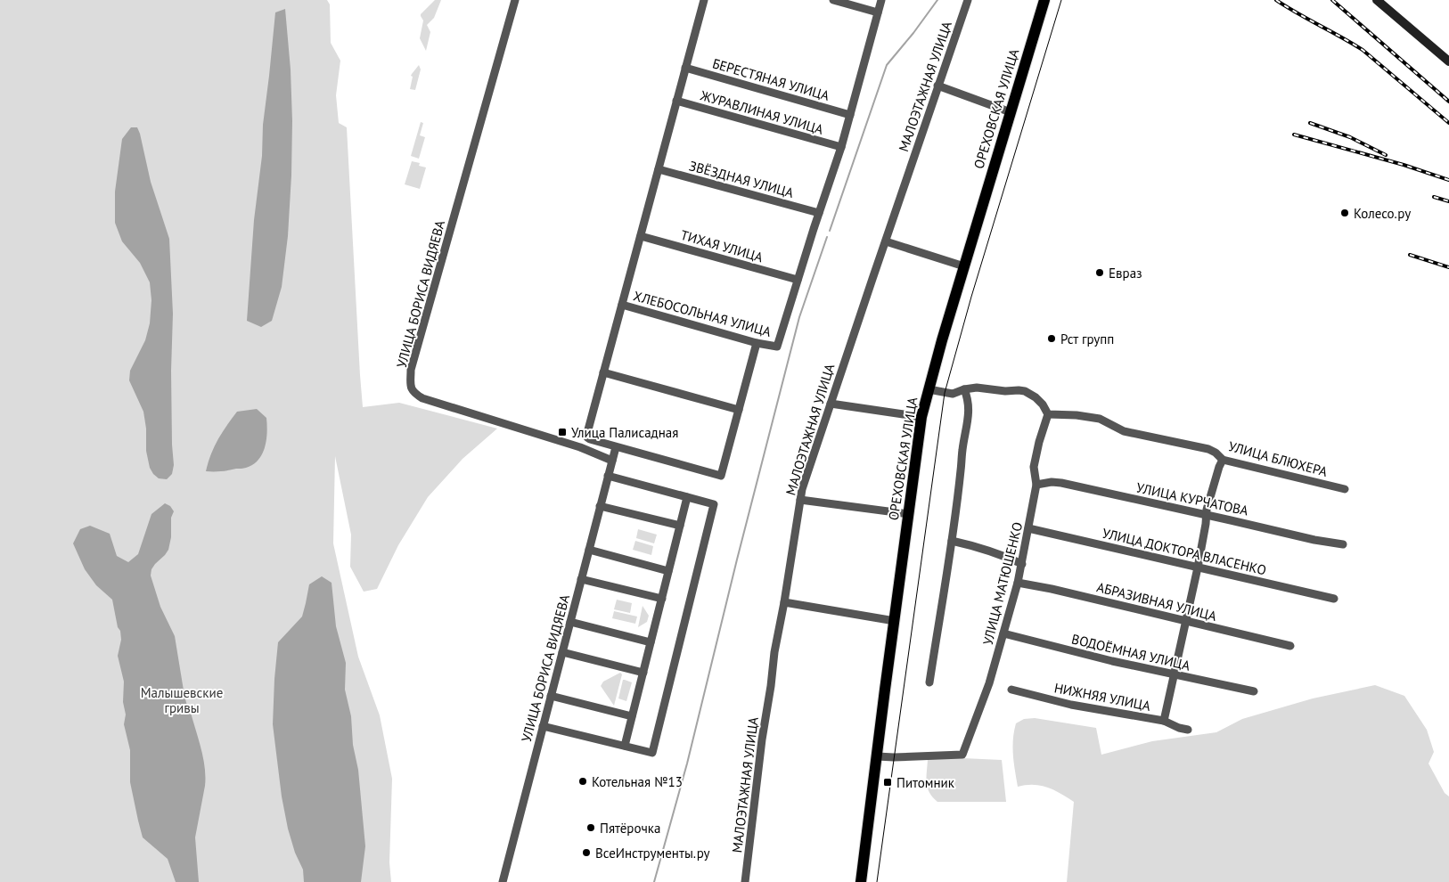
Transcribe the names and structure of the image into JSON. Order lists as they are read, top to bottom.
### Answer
{
  "streets": {
    "main road": ["ОРЕХОВСКАЯ УЛИЦА"],
    "street": [
      "БЕРЕСТЯНАЯ УЛИЦА",
      "МАЛОЭТАЖНАЯ УЛИЦА",
      "ЖУРАВЛИНАЯ УЛИЦА",
      "ЗВЁЗДНАЯ УЛИЦА",
      "ТИХАЯ УЛИЦА",
      "УЛИЦА БОРИСА ВИДЯЕВА",
      "ХЛЕБОСОЛЬНАЯ УЛИЦА",
      "УЛИЦА БЛЮХЕРА",
      "УЛИЦА КУРЧАТОВА",
      "УЛИЦА ДОКТОРА ВЛАСЕНКО",
      "УЛИЦА МАТЮШЕНКО",
      "АБРАЗИВНАЯ УЛИЦА",
      "ВОДОЁМНАЯ УЛИЦА",
      "НИЖНЯЯ УЛИЦА"
    ]
  },
  "crossings": [
    ["ОРЕХОВСКАЯ УЛИЦА", "УЛИЦА МАТЮШЕНКО"],
    ["ТИХАЯ УЛИЦА", "ХЛЕБОСОЛЬНАЯ УЛИЦА"],
    ["УЛИЦА БЛЮХЕРА", "УЛИЦА МАТЮШЕНКО"],
    ["УЛИЦА КУРЧАТОВА", "УЛИЦА МАТЮШЕНКО"],
    ["УЛИЦА ДОКТОРА ВЛАСЕНКО", "УЛИЦА МАТЮШЕНКО"],
    ["УЛИЦА МАТЮШЕНКО", "АБРАЗИВНАЯ УЛИЦА"],
    ["УЛИЦА МАТЮШЕНКО", "ВОДОЁМНАЯ УЛИЦА"]
  ],
  "parks": ["Малышевские гривы"],
  "places": {
    "other": [
      "Колесо.ру",
      "Евраз",
      "Рст групп",
      "Котельная №13",
      "Пятёрочка",
      "ВсеИнструменты.ру"
    ],
    "transit": ["Улица Палисадная", "Питомник"]
  }
}
